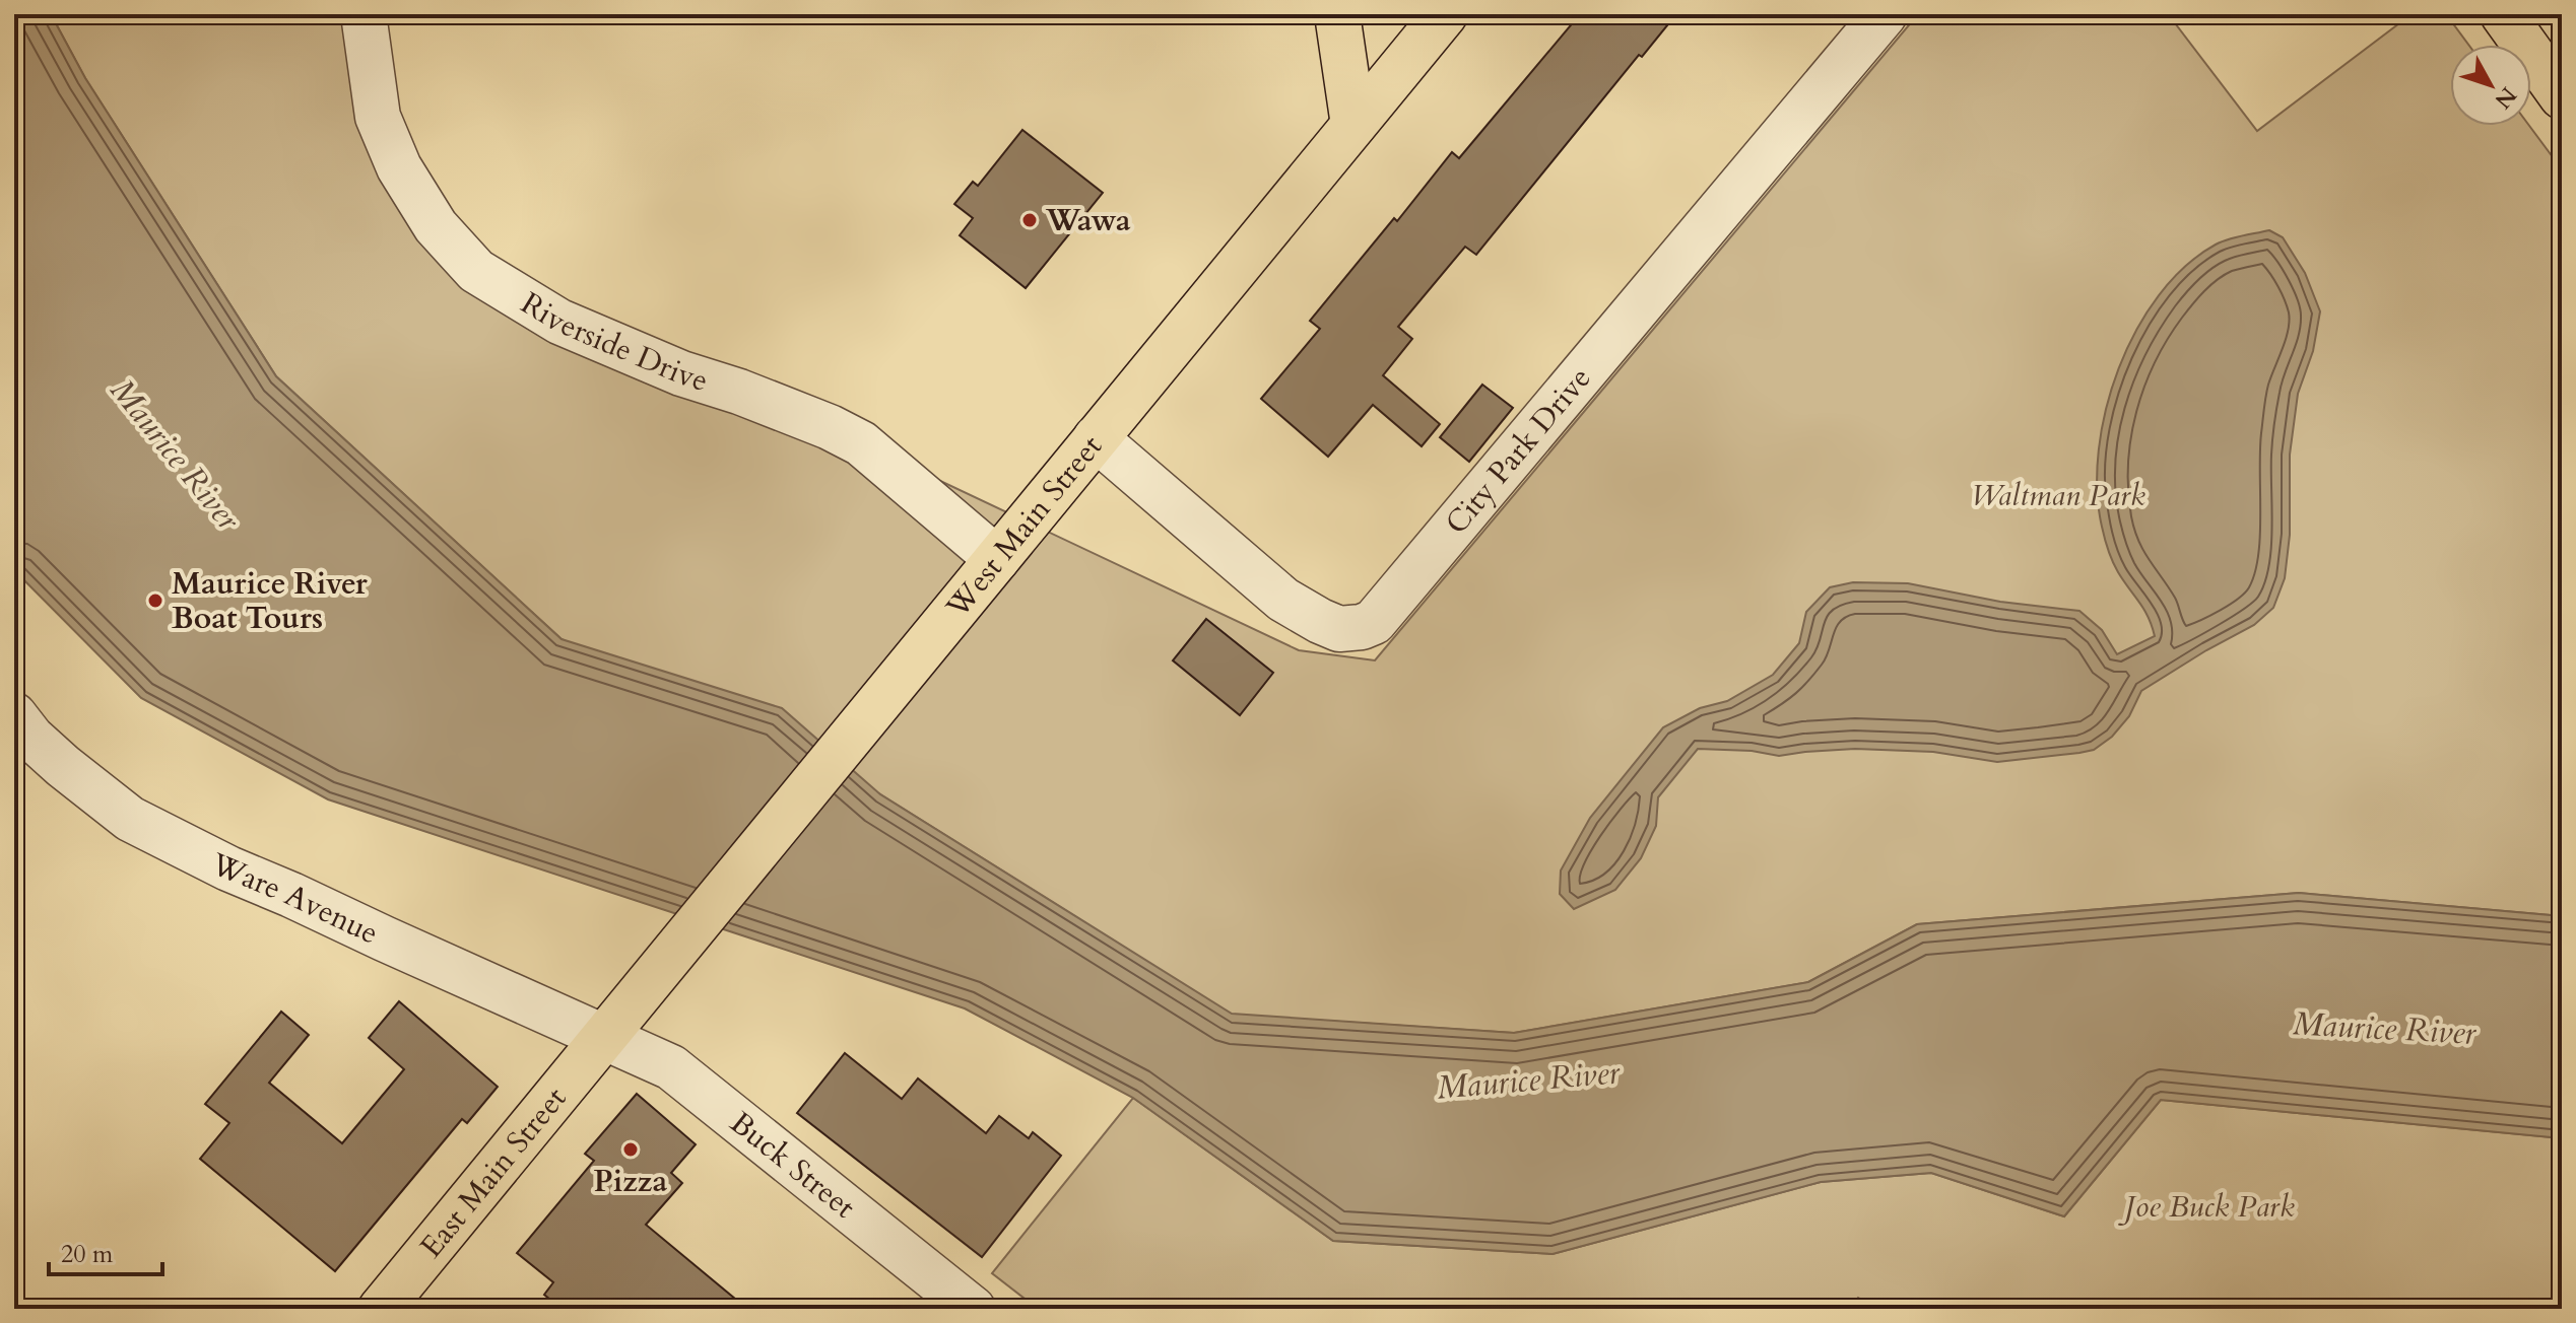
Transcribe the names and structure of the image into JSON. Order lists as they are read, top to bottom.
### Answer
{
  "streets": {
    "main road": ["West Main Street", "East Main Street"],
    "street": [
      "Riverside Drive",
      "City Park Drive",
      "Ware Avenue",
      "Buck Street"
    ]
  },
  "crossings": [
    ["Riverside Drive", "West Main Street"],
    ["City Park Drive", "West Main Street"],
    ["West Main Street", "Ware Avenue"],
    ["West Main Street", "Buck Street"],
    ["West Main Street", "East Main Street"],
    ["Ware Avenue", "Buck Street"],
    ["Ware Avenue", "East Main Street"],
    ["Buck Street", "East Main Street"]
  ],
  "water": ["Maurice River"],
  "parks": ["Waltman Park", "Joe Buck Park"],
  "places": ["Wawa", "Maurice River Boat Tours", "Pizza"],
  "scale_bar": "20 m",
  "north": "bottom right"
}
